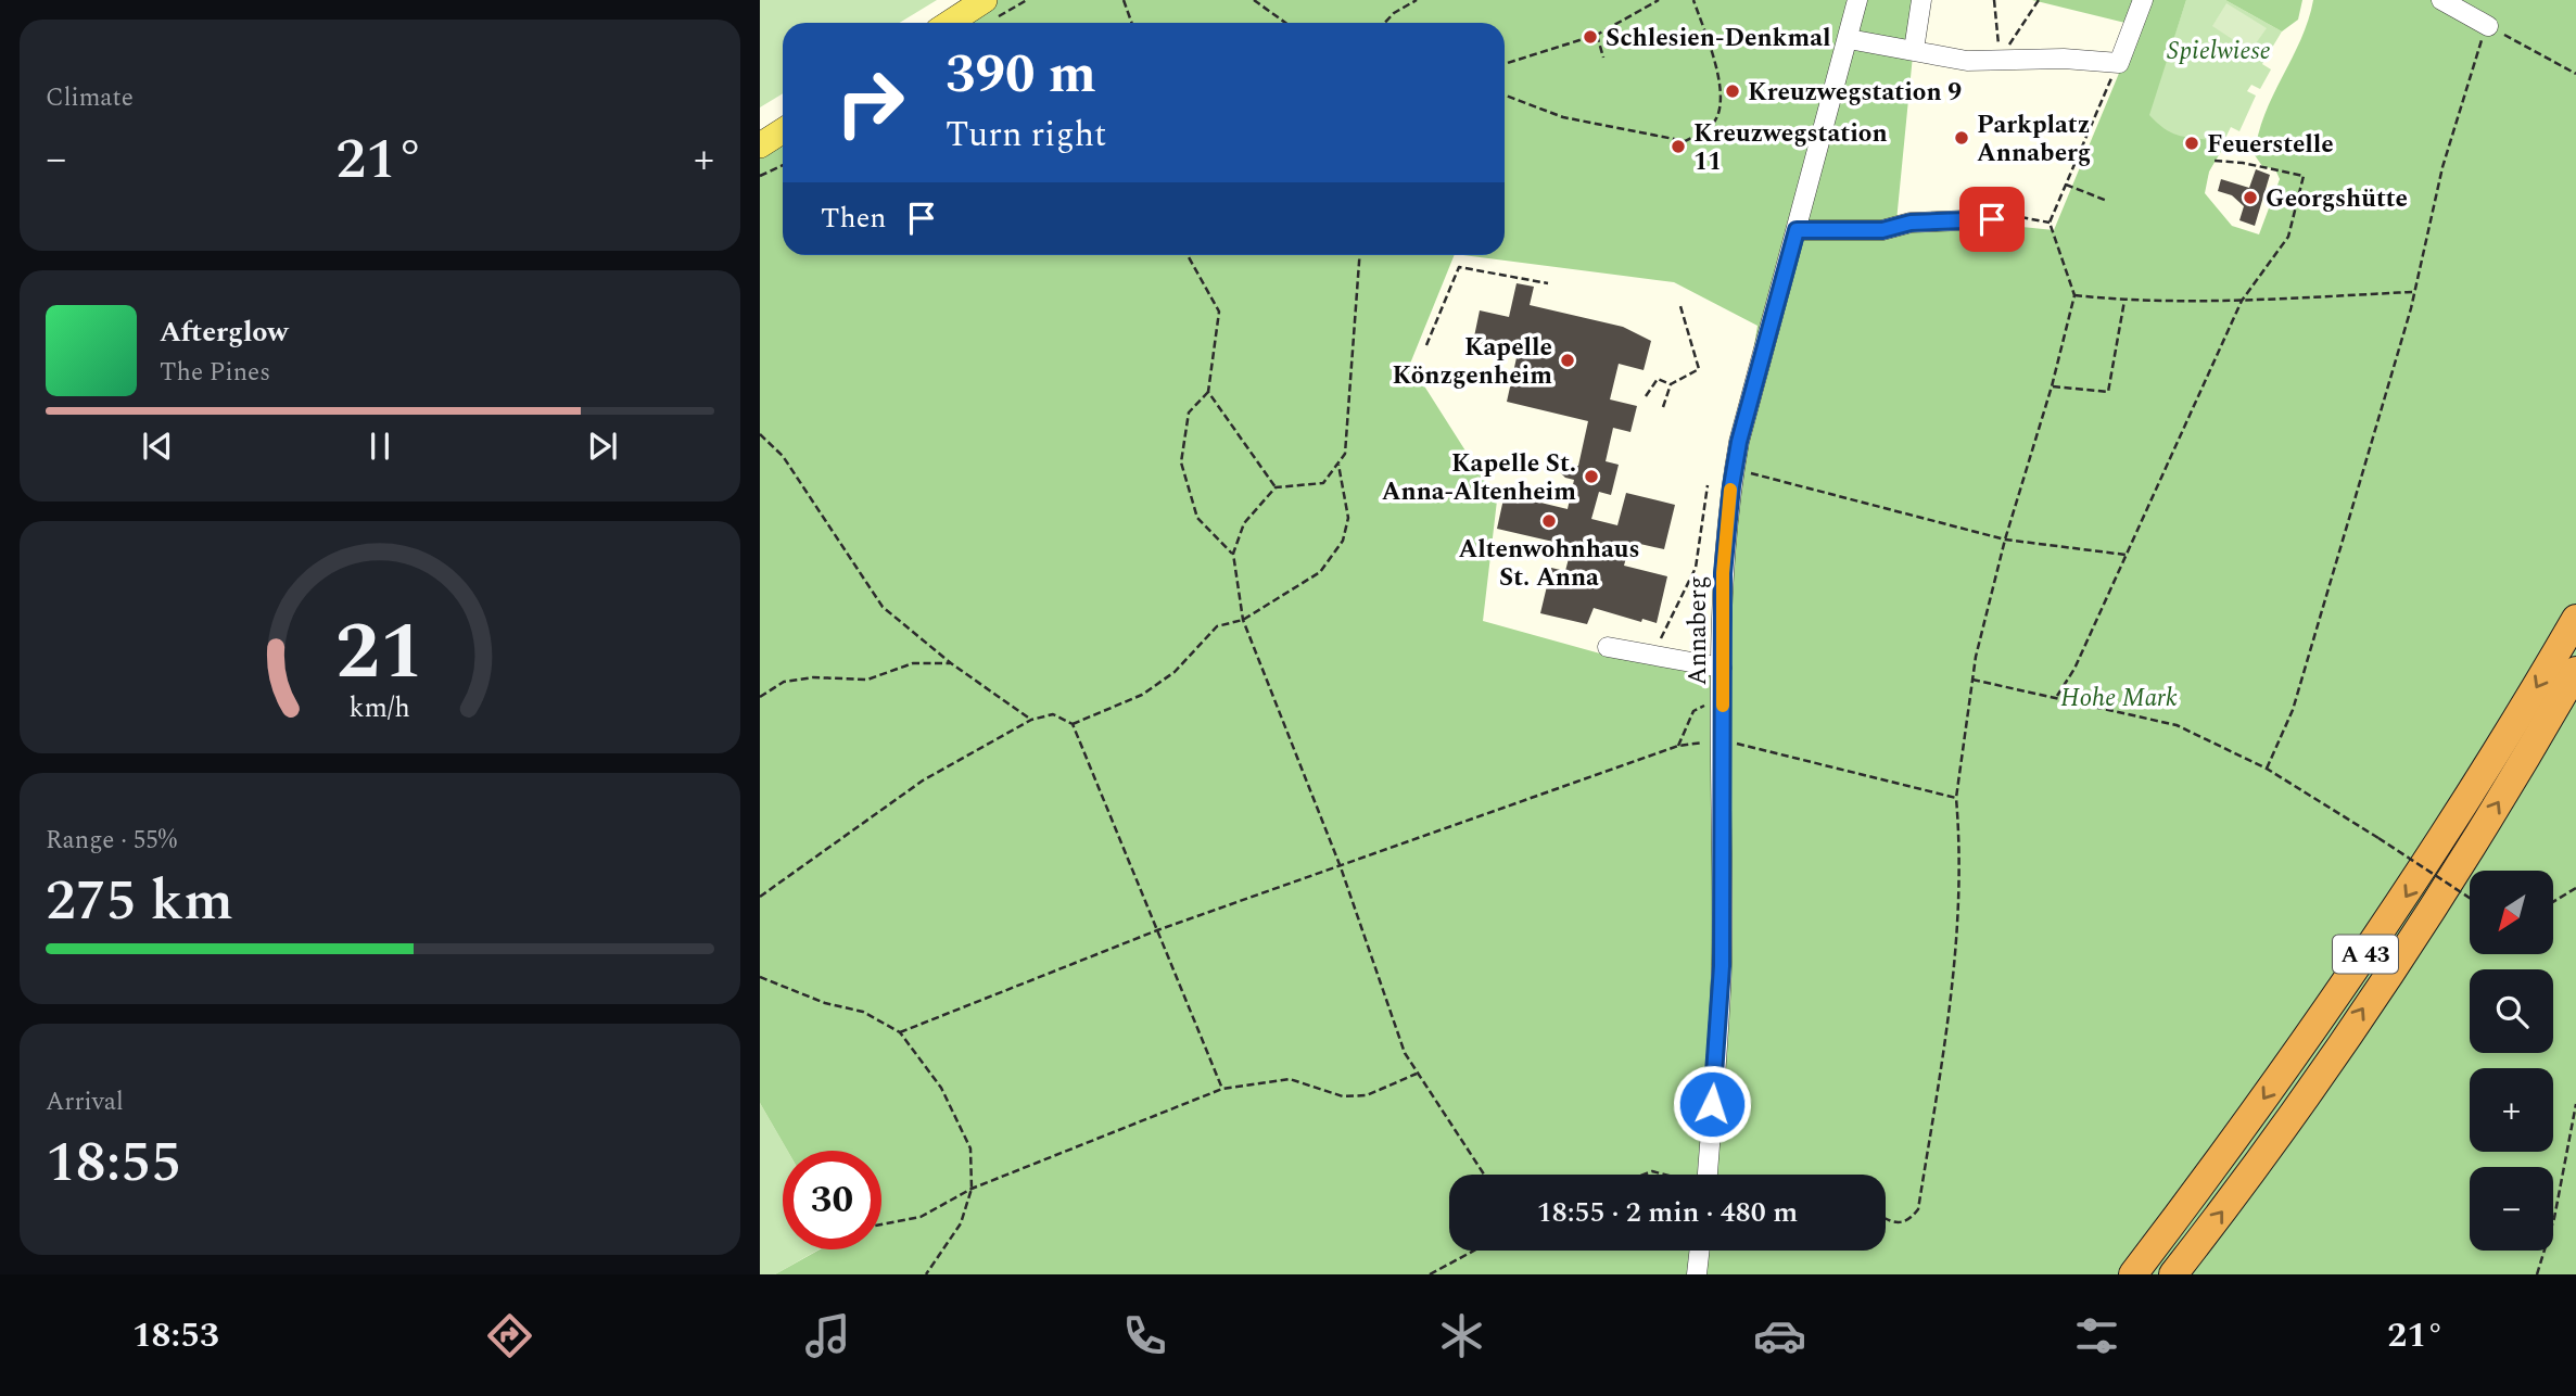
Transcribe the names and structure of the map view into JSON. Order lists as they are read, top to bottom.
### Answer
{
  "streets": {
    "highway": ["A 43"],
    "street": ["Annaberg"]
  },
  "parks": ["Spielwiese", "Hohe Mark"],
  "places": [
    "Schlesien-Denkmal",
    "Kreuzwegstation 9",
    "Parkplatz Annaberg",
    "Feuerstelle",
    "Kreuzwegstation 11",
    "Georgshütte",
    "Kapelle Könzgenheim",
    "Kapelle St. Anna-Altenheim",
    "Altenwohnhaus St. Anna"
  ],
  "north": "bottom left",
  "page": {
    "tile": [
      "Climate",
      ["Range · 55%", "275 km"],
      ["Arrival", "18:55"]
    ],
    "turn": ["390 m", "Turn right"],
    "heat": ["−", "21°", "+"],
    "then": "Then",
    "song": ["Afterglow", "The Pines"],
    "map_buttons": ["+", "−"],
    "limit": "30",
    "trip": "18:55 · 2 min · 480 m",
    "tabs": ["18:53", "21°"],
    "gauge": ["21", "km/h"]
  }
}
